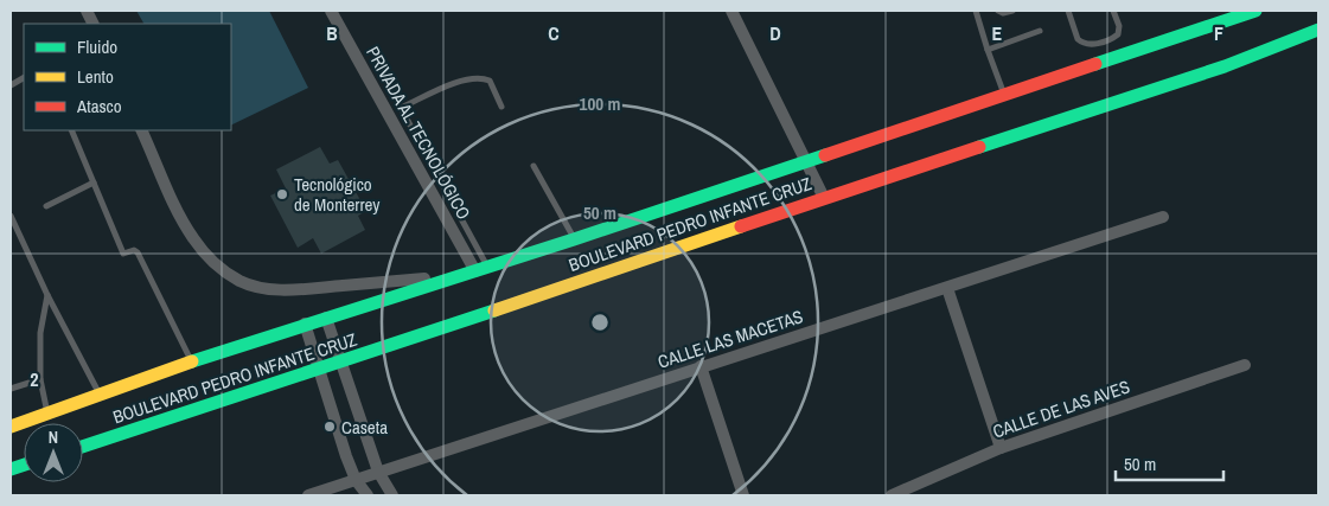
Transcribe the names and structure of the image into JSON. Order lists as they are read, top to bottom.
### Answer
{
  "streets": {
    "highway": ["BOULEVARD PEDRO INFANTE CRUZ"],
    "street": ["PRIVADA AL TECNOLÓGICO", "CALLE LAS MACETAS", "CALLE DE LAS AVES"]
  },
  "crossings": [
    ["PRIVADA AL TECNOLÓGICO", "BOULEVARD PEDRO INFANTE CRUZ"]
  ],
  "places": ["Tecnológico de Monterrey", "Caseta"],
  "legend": ["Fluido", "Lento", "Atasco"],
  "scale_bar": "50 m",
  "north": "top",
  "grid": {
    "columns": [
      "B",
      "C",
      "D",
      "E",
      "F"
    ],
    "rows": ["2"]
  },
  "rings": ["100 m", "50 m"]
}
